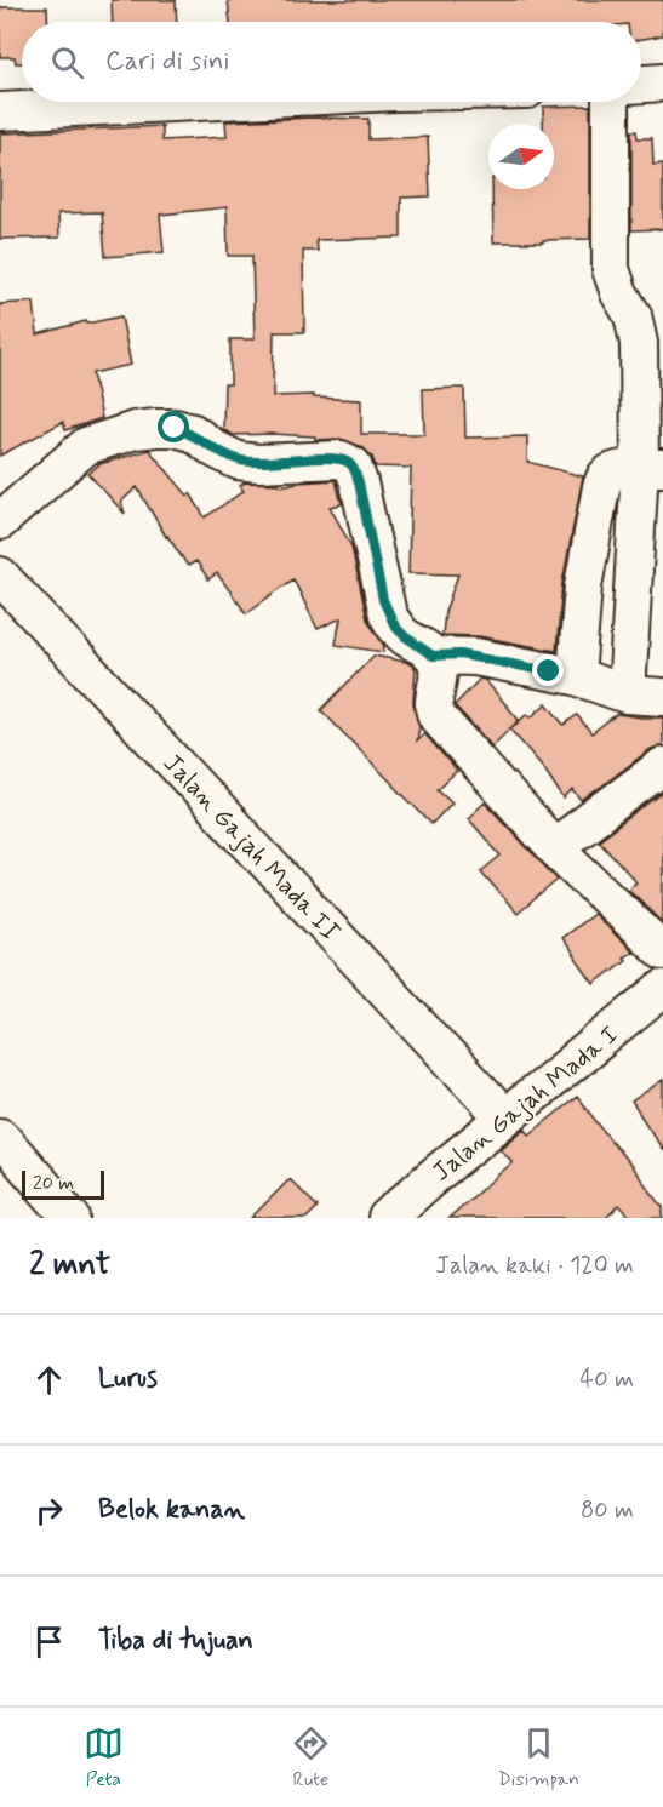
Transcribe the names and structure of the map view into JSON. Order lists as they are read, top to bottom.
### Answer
{
  "streets": {
    "street": ["Jalan Gajah Mada II", "Jalan Gajah Mada I"]
  },
  "crossings": [
    ["Jalan Gajah Mada II", "Jalan Gajah Mada I"]
  ],
  "scale_bar": "20 m",
  "north": "right",
  "page": {
    "search": "Cari di sini",
    "scale": "20 m",
    "heading": ["2 mnt", "Jalan kaki · 120 m"],
    "list": [
      ["Lurus", "40 m"],
      ["Belok kanan", "80 m"],
      "Tiba di tujuan"
    ],
    "nav": ["Peta", "Rute", "Disimpan"]
  }
}
